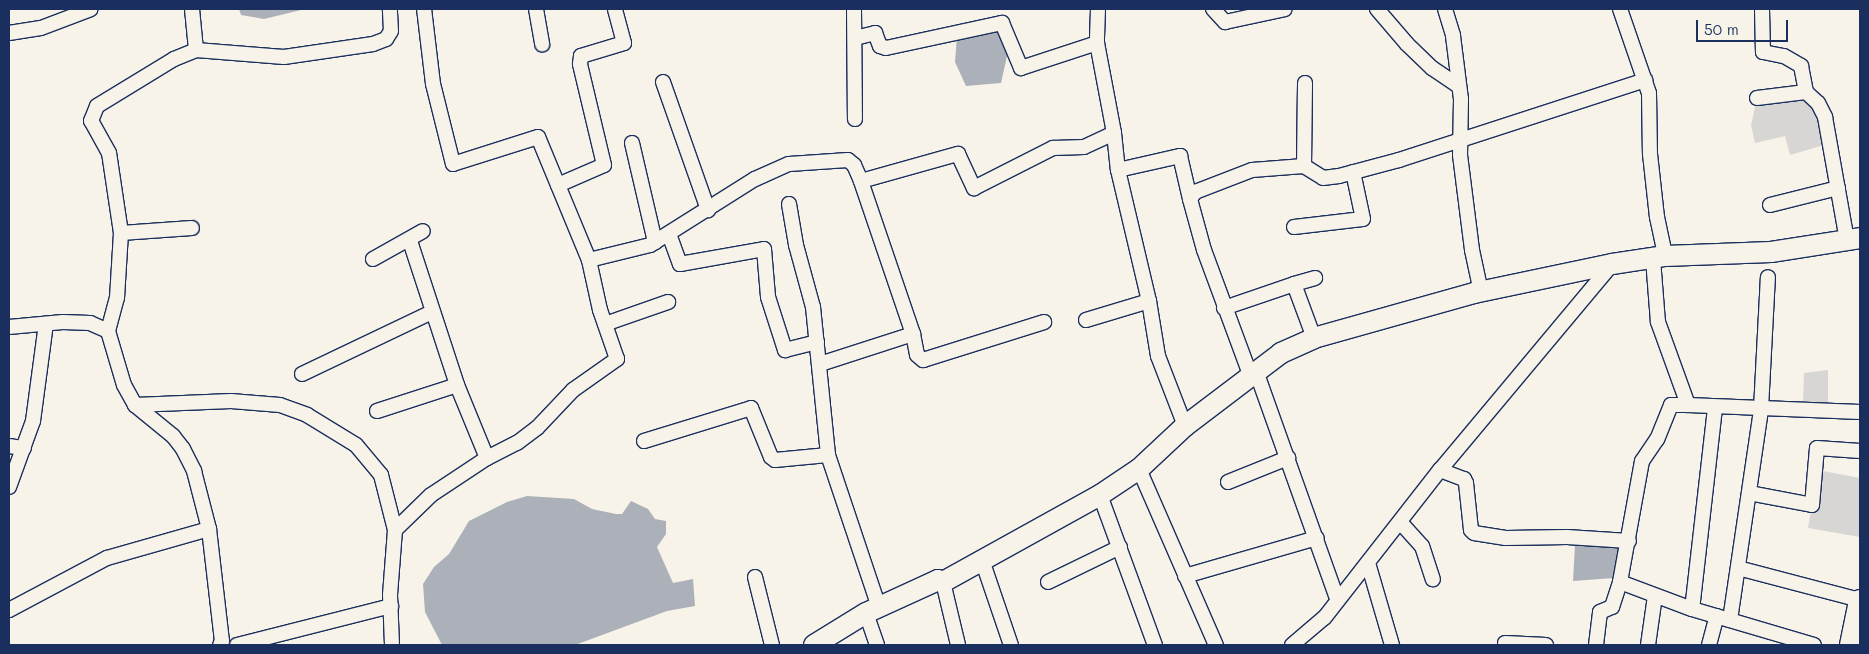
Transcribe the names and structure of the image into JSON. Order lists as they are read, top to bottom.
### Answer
{
  "scale_bar": "50 m"
}
